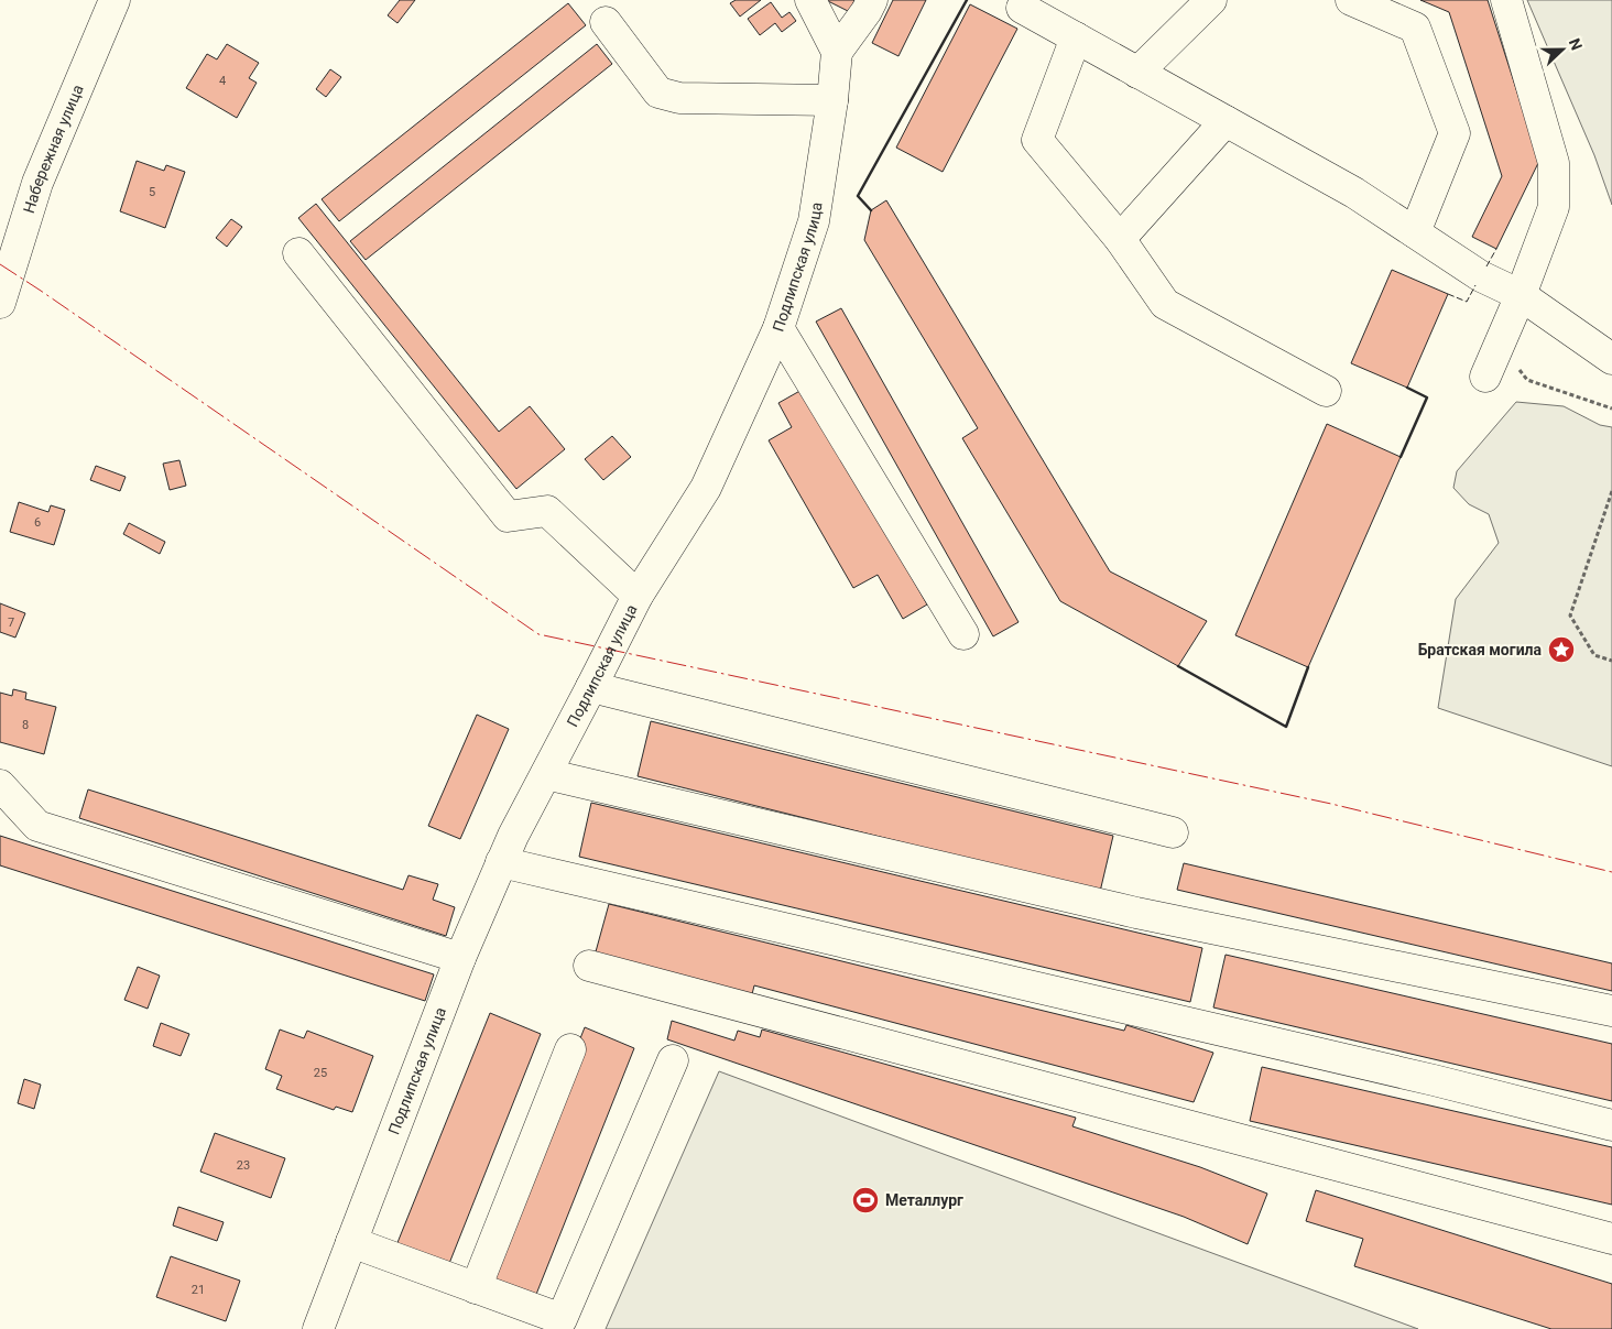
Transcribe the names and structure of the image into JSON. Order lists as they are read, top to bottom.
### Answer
{
  "streets": {
    "street": ["Набережная улица", "Подлипская улица"]
  },
  "places": {
    "place": ["Братская могила"],
    "sports": ["Металлург"]
  },
  "house_numbers": [
    "4",
    "5",
    "6",
    "7",
    "8",
    "25",
    "23",
    "21"
  ],
  "north": "right"
}
